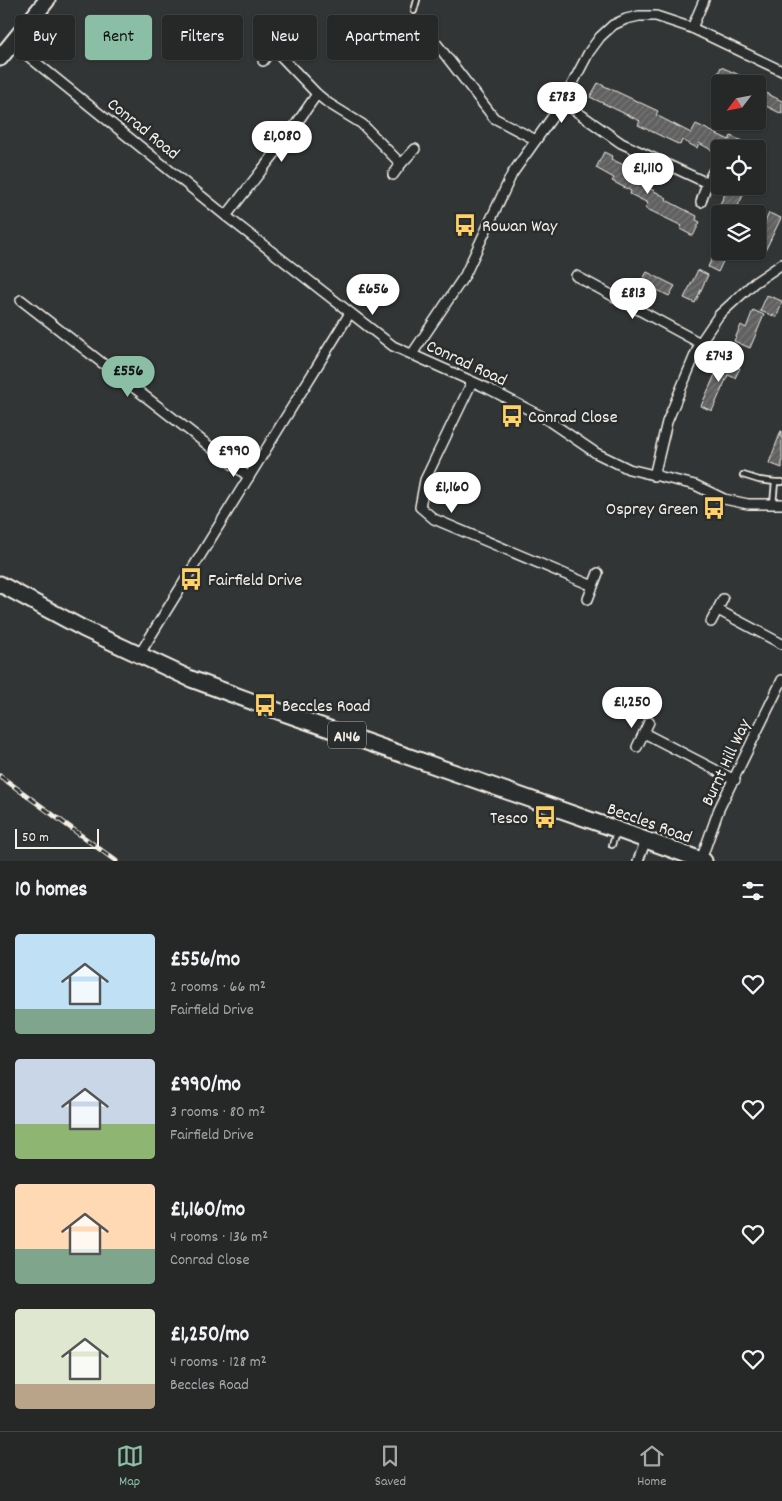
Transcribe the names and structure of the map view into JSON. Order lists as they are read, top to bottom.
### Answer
{
  "streets": {
    "highway": ["A146", "Beccles Road"],
    "street": ["Conrad Road", "Burnt Hill Way"]
  },
  "crossings": [
    ["Burnt Hill Way", "Beccles Road"]
  ],
  "places": {
    "bus stop": [
      "Rowan Way",
      "Conrad Close",
      "Osprey Green",
      "Fairfield Drive",
      "Beccles Road",
      "Tesco"
    ]
  },
  "scale_bar": "50 m",
  "north": "bottom left",
  "page": {
    "chip": [
      "Buy",
      "Rent",
      "Filters",
      "New",
      "Apartment"
    ],
    "price": [
      "£783",
      "£1,080",
      "£1,110",
      "£656",
      "£813",
      "£743",
      "£556",
      "£990",
      "£1,160",
      "£1,250"
    ],
    "scale": "50 m",
    "heading": "10 homes",
    "list": [
      {
        "name": "£556/mo",
        "note": "2 rooms · 66 m² · Fairfield Drive"
      },
      {
        "name": "£990/mo",
        "note": "3 rooms · 80 m² · Fairfield Drive"
      },
      {
        "name": "£1,160/mo",
        "note": "4 rooms · 136 m² · Conrad Close"
      },
      {
        "name": "£1,250/mo",
        "note": "4 rooms · 128 m² · Beccles Road"
      }
    ],
    "tabs": ["Map", "Saved", "Home"]
  }
}
